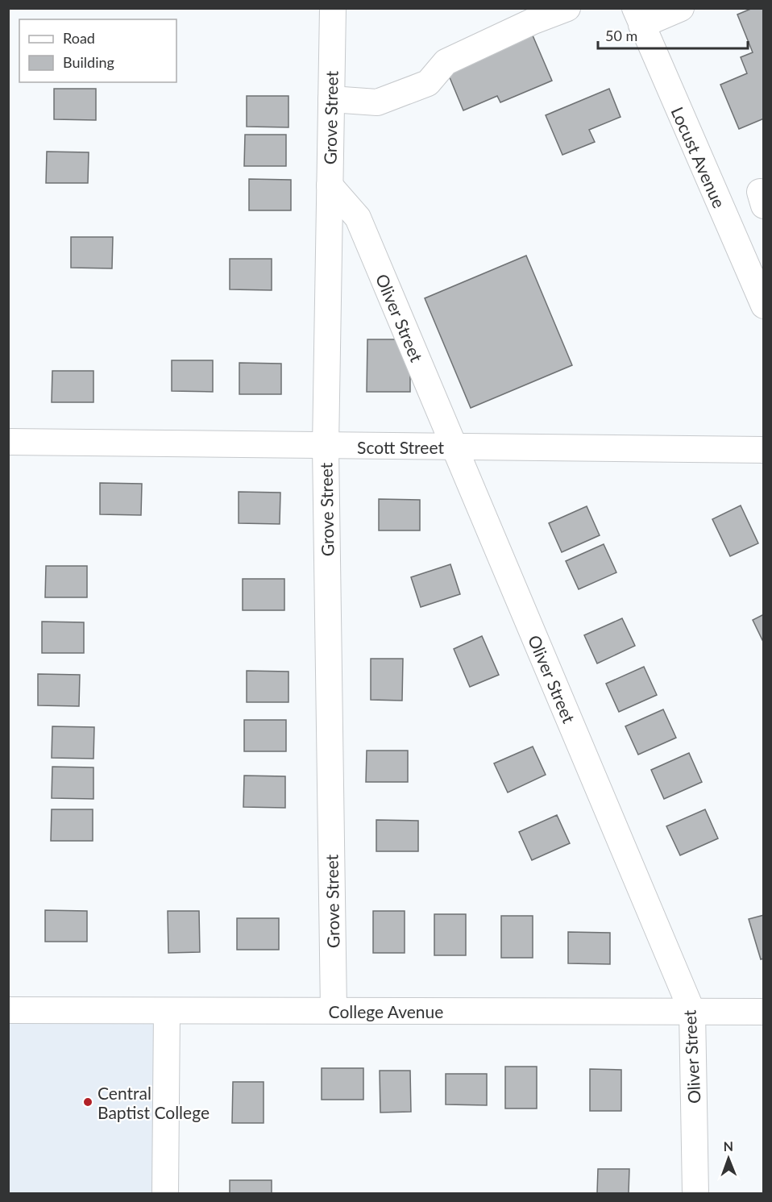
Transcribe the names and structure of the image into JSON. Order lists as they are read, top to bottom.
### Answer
{
  "streets": {
    "street": [
      "Grove Street",
      "Locust Avenue",
      "Oliver Street",
      "Scott Street",
      "College Avenue"
    ]
  },
  "crossings": [
    ["Grove Street", "Oliver Street"],
    ["Grove Street", "Scott Street"],
    ["Grove Street", "College Avenue"],
    ["Oliver Street", "Scott Street"],
    ["Oliver Street", "College Avenue"]
  ],
  "places": ["Central Baptist College"],
  "legend": ["Road", "Building"],
  "scale_bar": "50 m",
  "north": "top"
}
